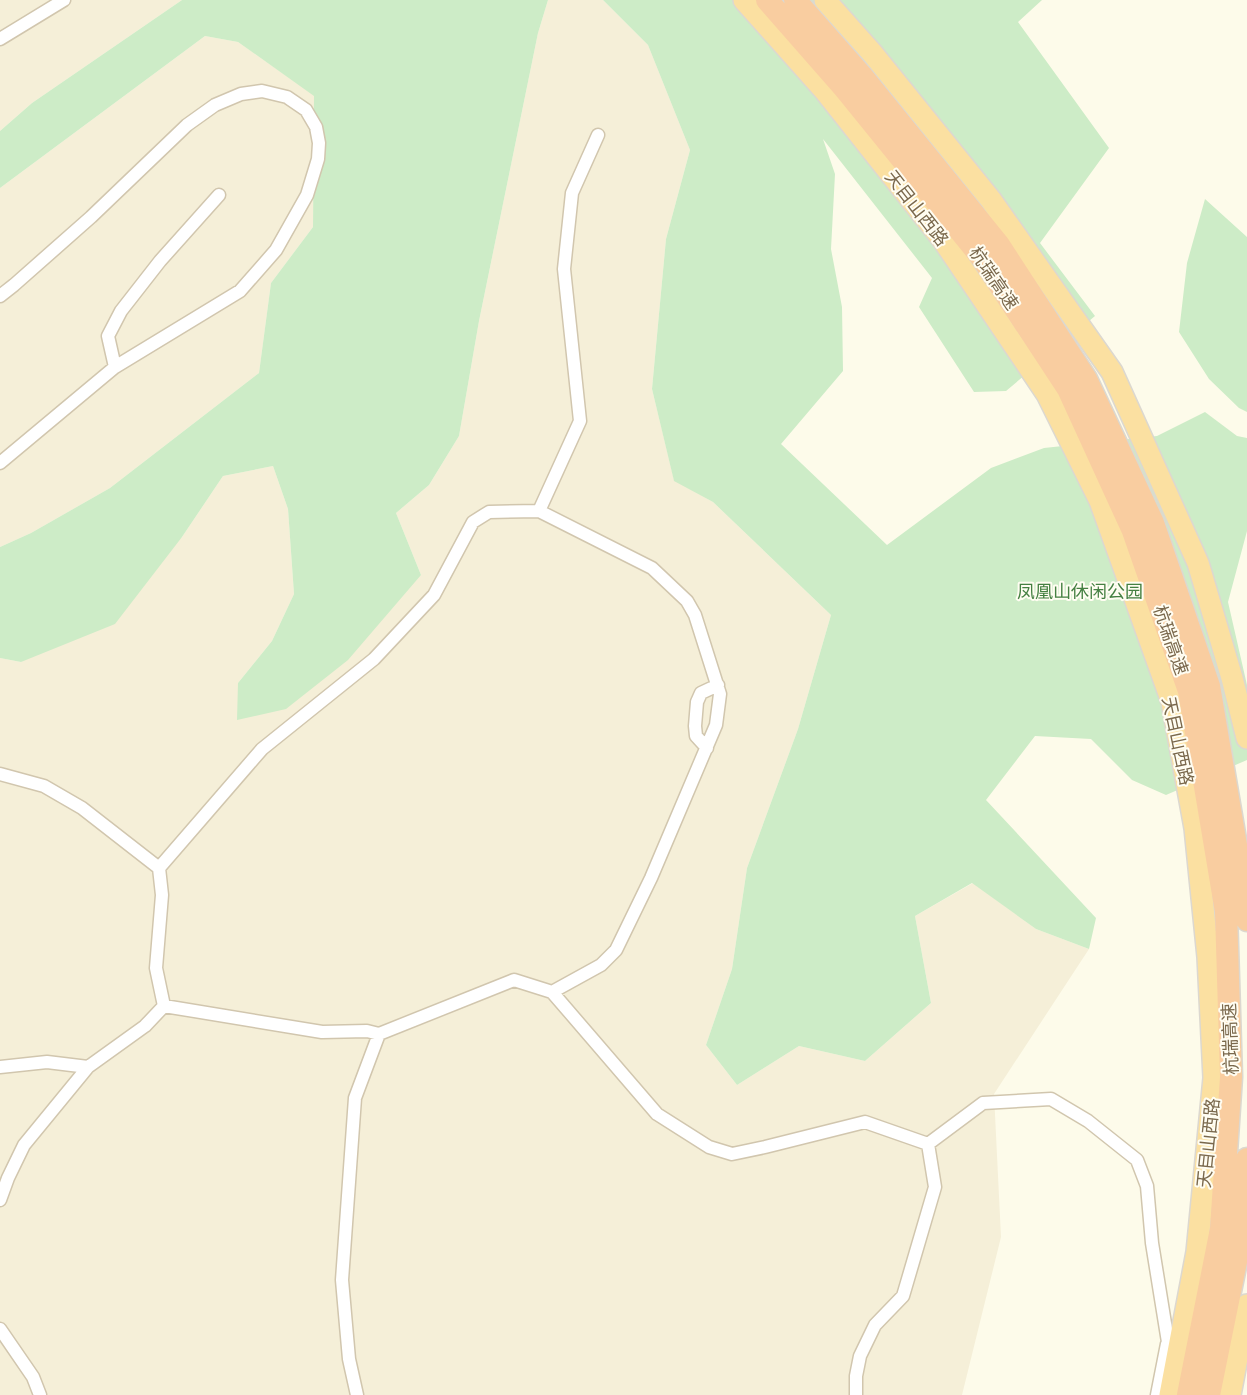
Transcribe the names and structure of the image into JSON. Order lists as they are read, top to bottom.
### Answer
{
  "streets": {
    "highway": ["天目山西路", "杭瑞高速"]
  },
  "parks": ["凤凰山休闲公园"]
}
